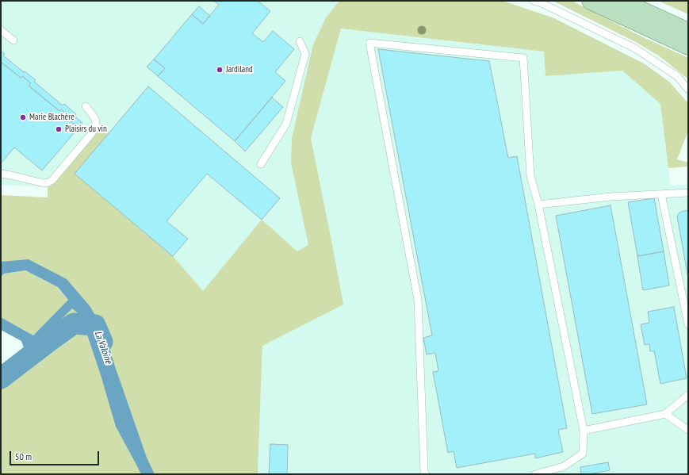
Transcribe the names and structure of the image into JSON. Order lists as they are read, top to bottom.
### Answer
{
  "water": ["La Valoine"],
  "places": ["Jardiland", "Marie Blachère", "Plaisirs du vin"],
  "scale_bar": "50 m"
}
